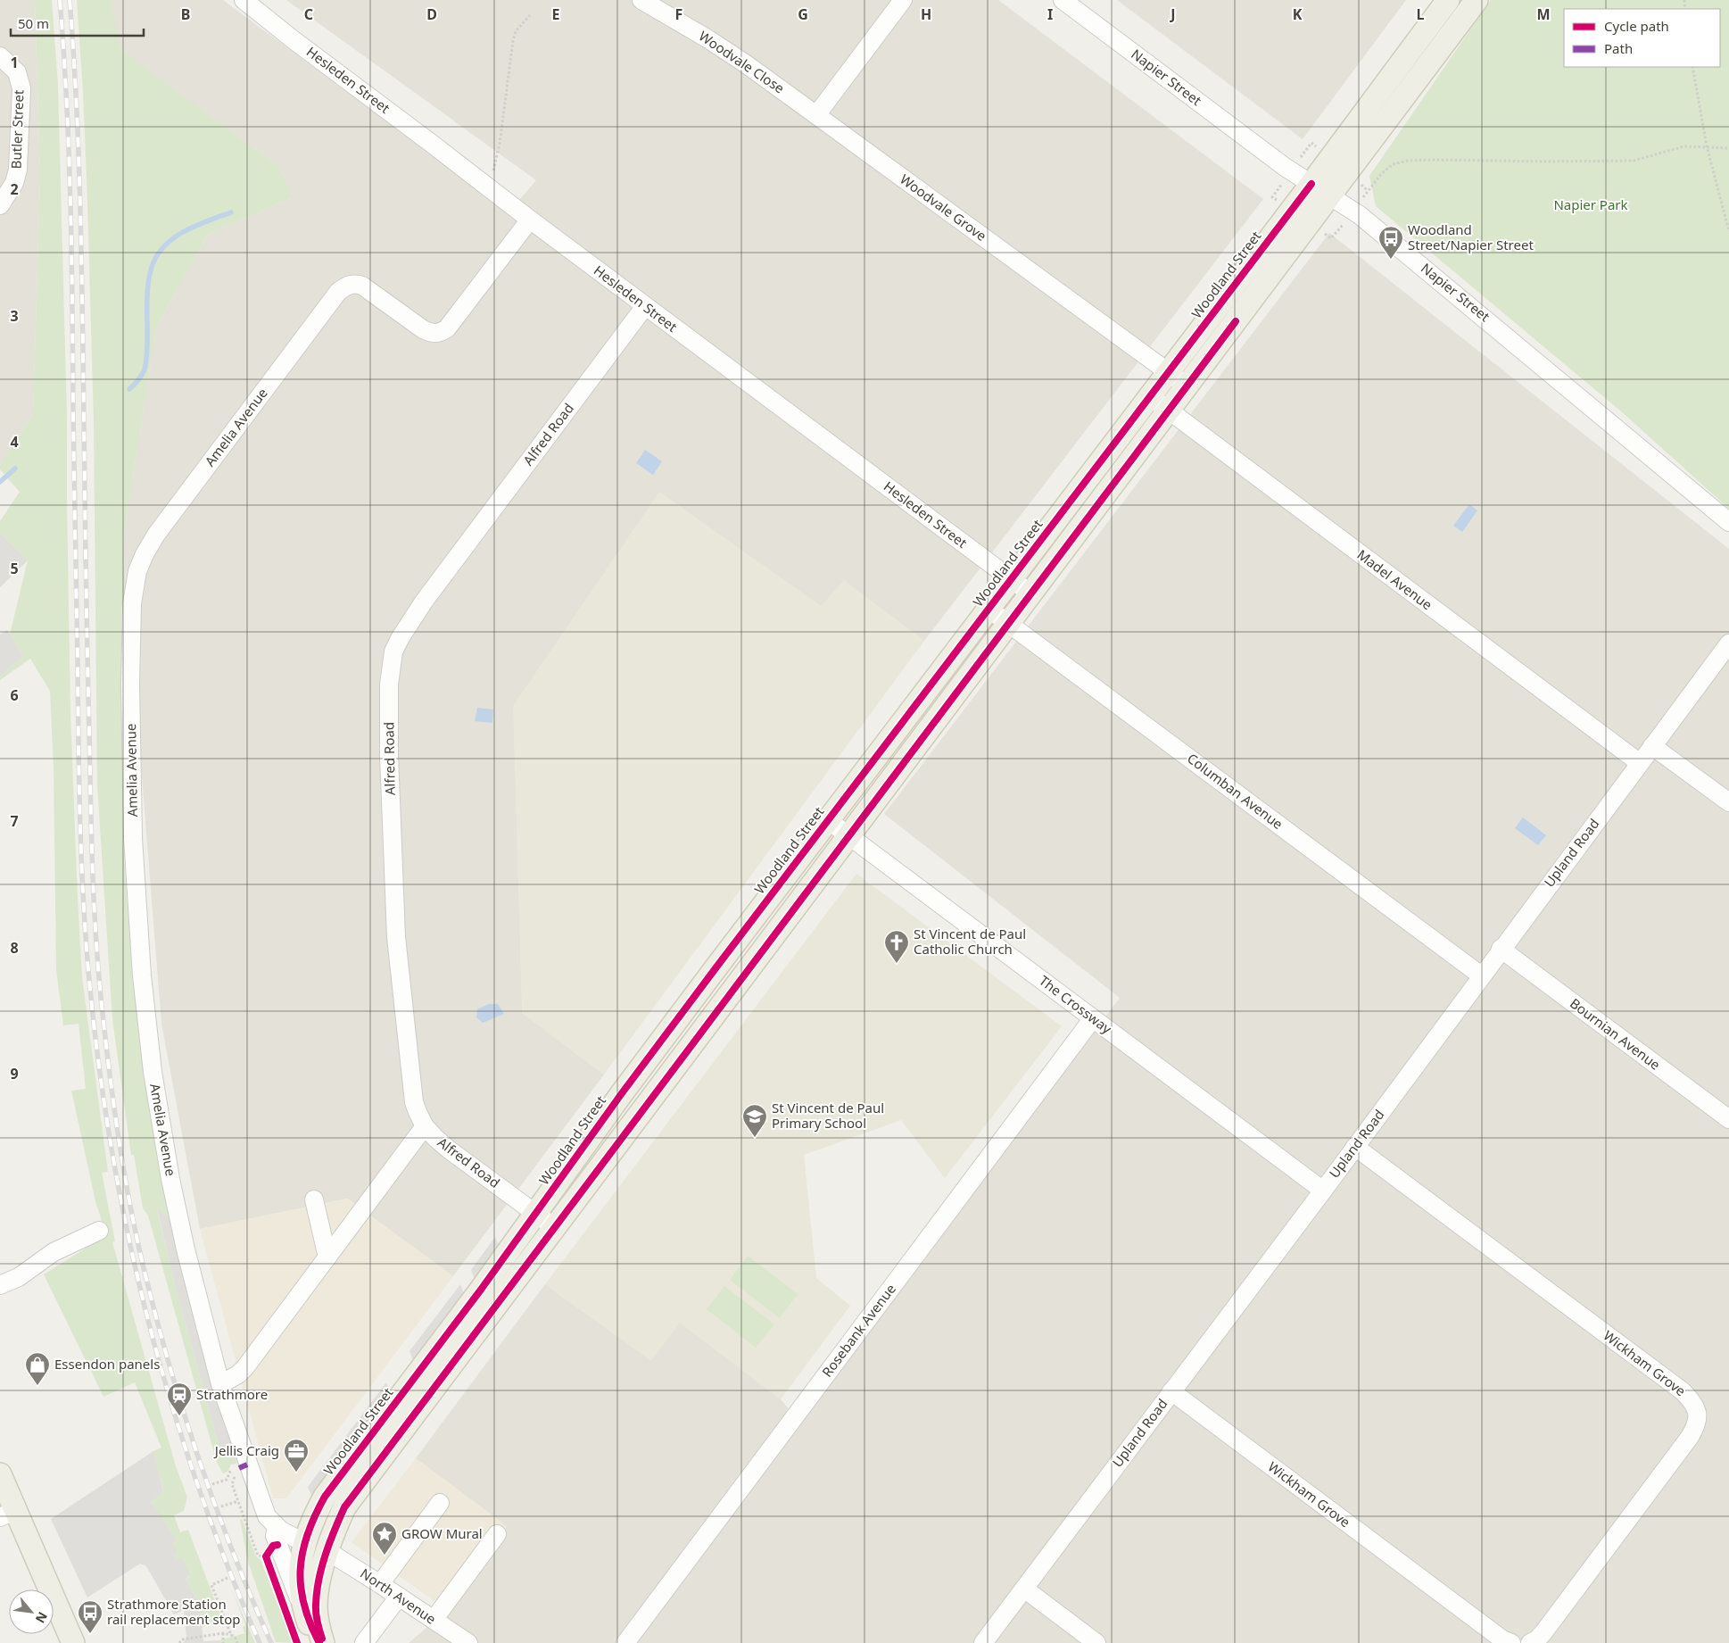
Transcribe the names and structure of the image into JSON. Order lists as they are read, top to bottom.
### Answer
{
  "streets": {
    "main road": ["Woodland Street"],
    "street": [
      "Woodvale Close",
      "Napier Street",
      "Hesleden Street",
      "Butler Street",
      "Woodvale Grove",
      "Amelia Avenue",
      "Alfred Road",
      "Madel Avenue",
      "Columban Avenue",
      "Upland Road",
      "The Crossway",
      "Bournian Avenue",
      "Rosebank Avenue",
      "Wickham Grove",
      "North Avenue"
    ]
  },
  "crossings": [
    ["Woodvale Close", "Woodvale Grove"],
    ["Napier Street", "Woodland Street"],
    ["Hesleden Street", "Woodland Street"],
    ["Hesleden Street", "Amelia Avenue"],
    ["Hesleden Street", "Alfred Road"],
    ["Woodvale Grove", "Woodland Street"],
    ["Woodland Street", "Amelia Avenue"],
    ["Woodland Street", "Alfred Road"],
    ["Woodland Street", "Madel Avenue"],
    ["Woodland Street", "Columban Avenue"],
    ["Woodland Street", "The Crossway"],
    ["Madel Avenue", "Upland Road"],
    ["Columban Avenue", "Upland Road"],
    ["Upland Road", "The Crossway"],
    ["Upland Road", "Bournian Avenue"],
    ["Upland Road", "Wickham Grove"],
    ["The Crossway", "Rosebank Avenue"]
  ],
  "parks": ["Napier Park"],
  "places": {
    "bus stop": ["Woodland Street/Napier Street", "Strathmore Station rail replacement stop"],
    "church": ["St Vincent de Paul Catholic Church"],
    "school or university": ["St Vincent de Paul Primary School"],
    "shop": ["Essendon panels"],
    "station": ["Strathmore"],
    "office": ["Jellis Craig"],
    "place": ["GROW Mural"]
  },
  "legend": ["Cycle path", "Path"],
  "scale_bar": "50 m",
  "north": "bottom right",
  "grid": {
    "columns": [
      "B",
      "C",
      "D",
      "E",
      "F",
      "G",
      "H",
      "I",
      "J",
      "K",
      "L",
      "M"
    ],
    "rows": [
      "1",
      "2",
      "3",
      "4",
      "5",
      "6",
      "7",
      "8",
      "9"
    ]
  }
}
